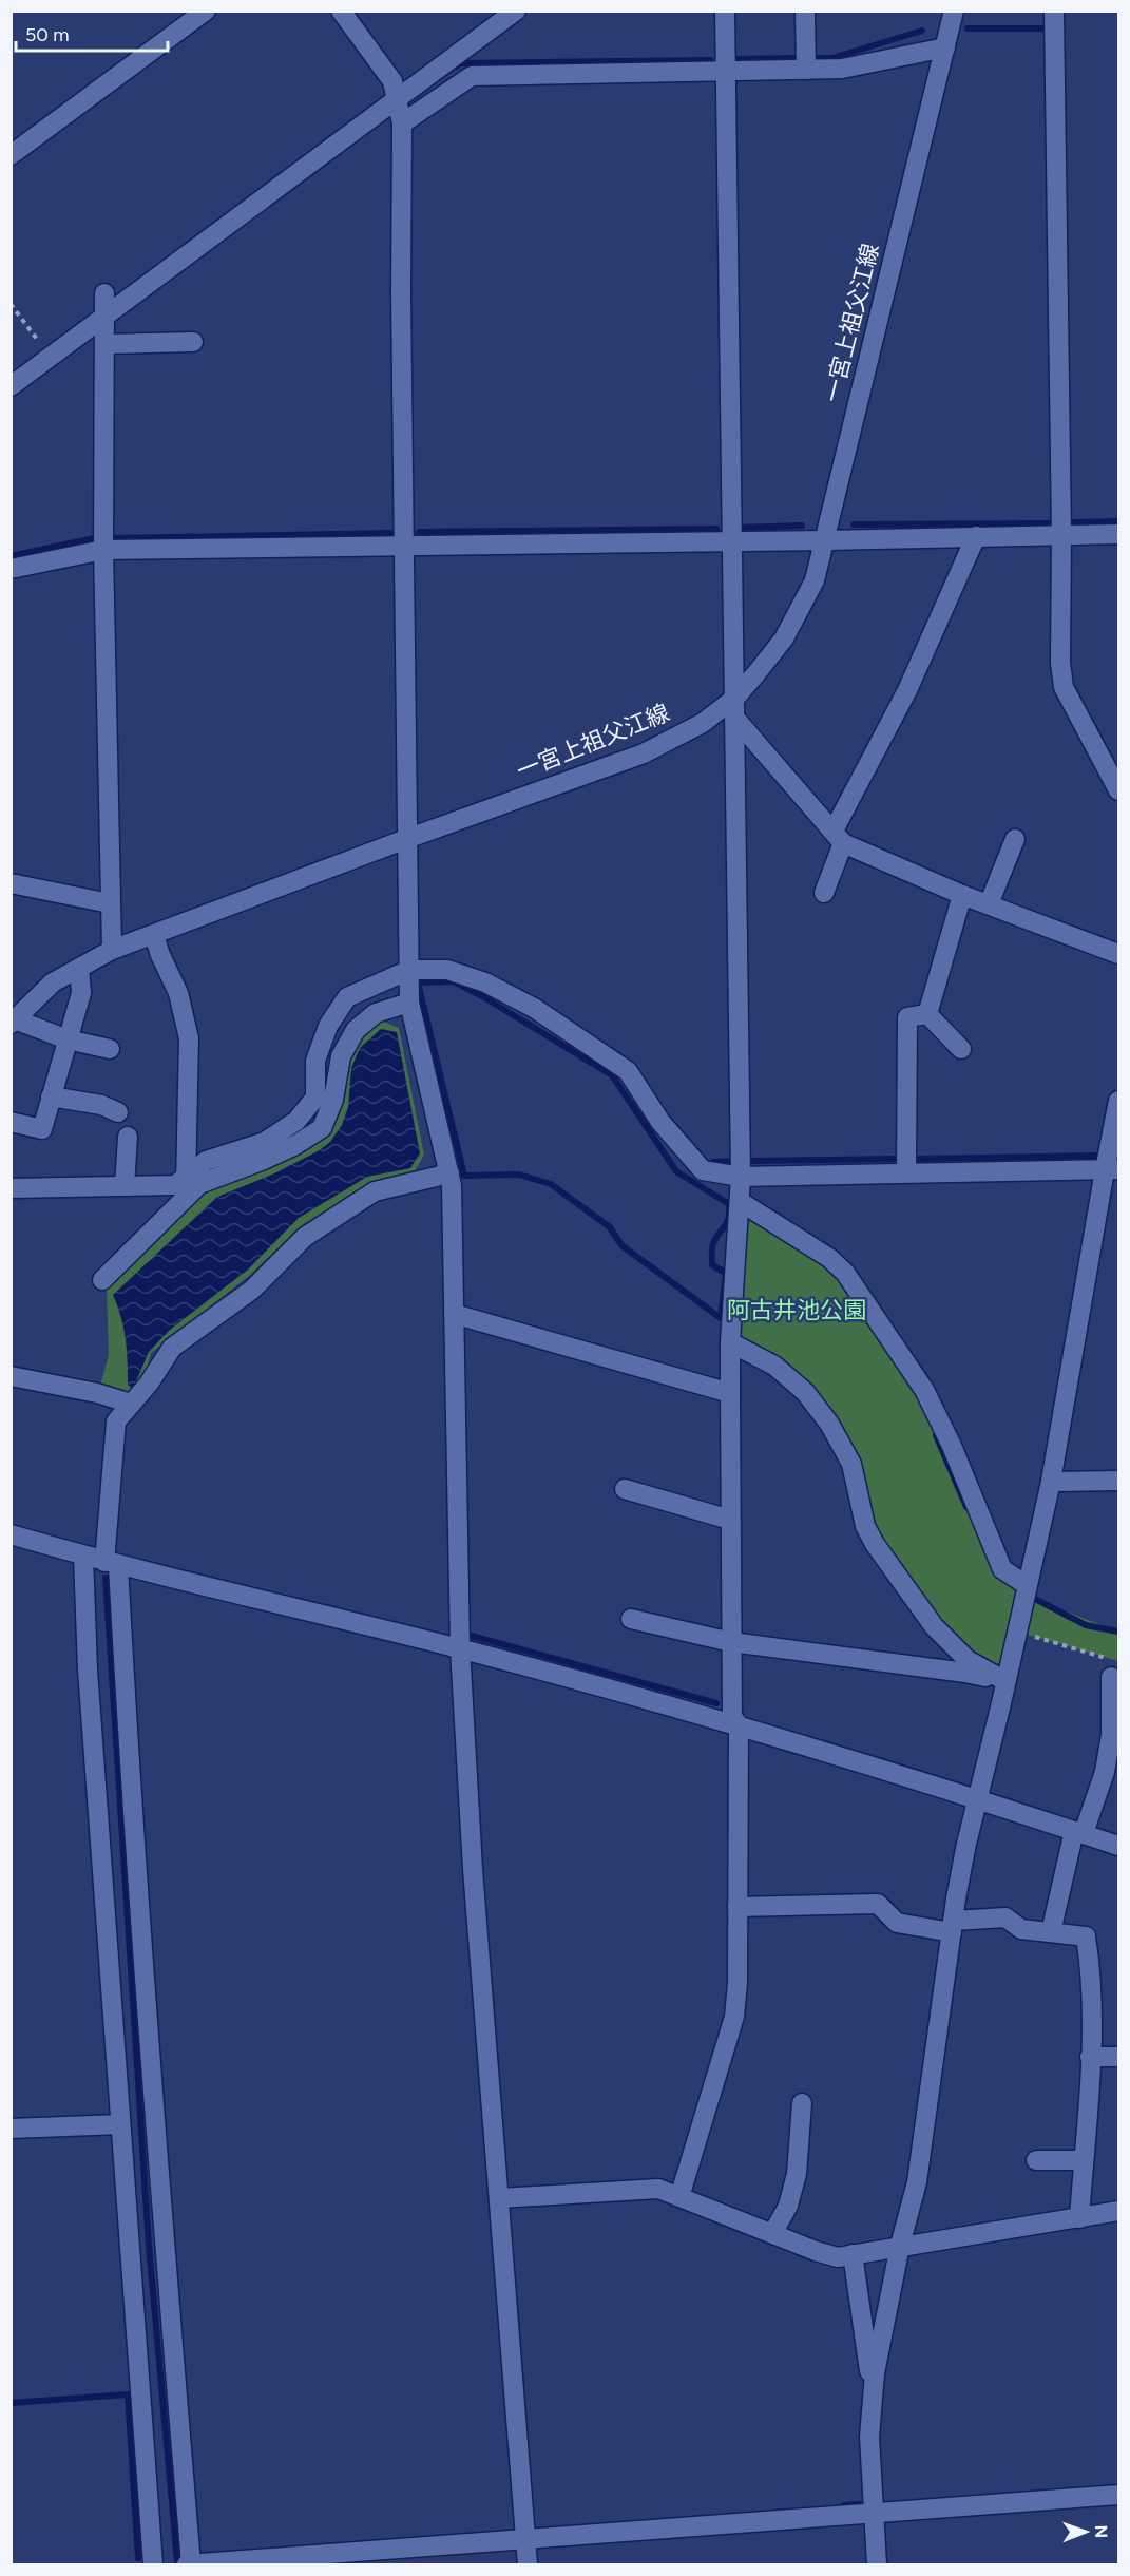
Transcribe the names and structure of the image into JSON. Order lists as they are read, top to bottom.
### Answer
{
  "streets": {
    "street": ["一宮上祖父江線"]
  },
  "parks": ["阿古井池公園"],
  "scale_bar": "50 m",
  "north": "right"
}
